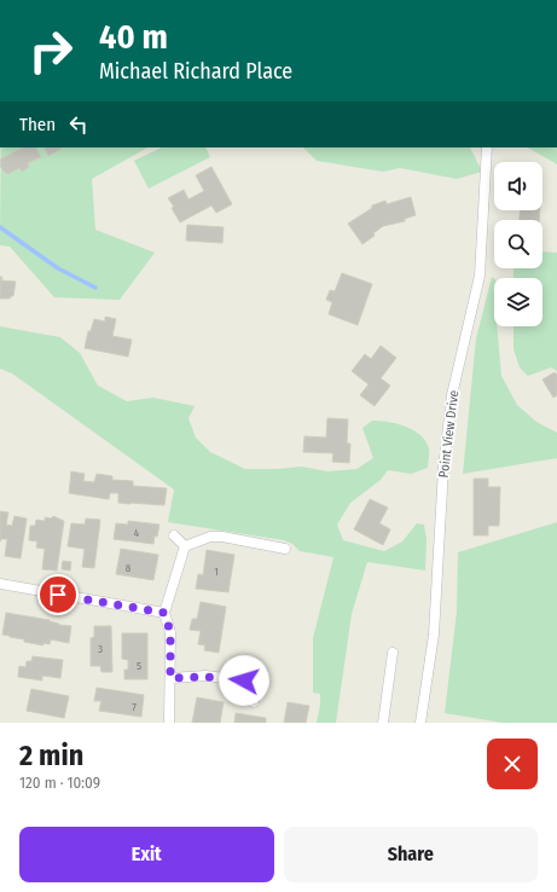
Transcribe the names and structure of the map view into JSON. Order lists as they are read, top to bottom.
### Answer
{
  "streets": {
    "street": ["Point View Drive"]
  },
  "house_numbers": [
    "4",
    "8",
    "1",
    "3",
    "5",
    "7"
  ],
  "page": {
    "turn": ["40 m", "Michael Richard Place"],
    "then": "Then",
    "heading": ["2 min", "120 m · 10:09"],
    "buttons": ["Exit", "Share"]
  }
}
